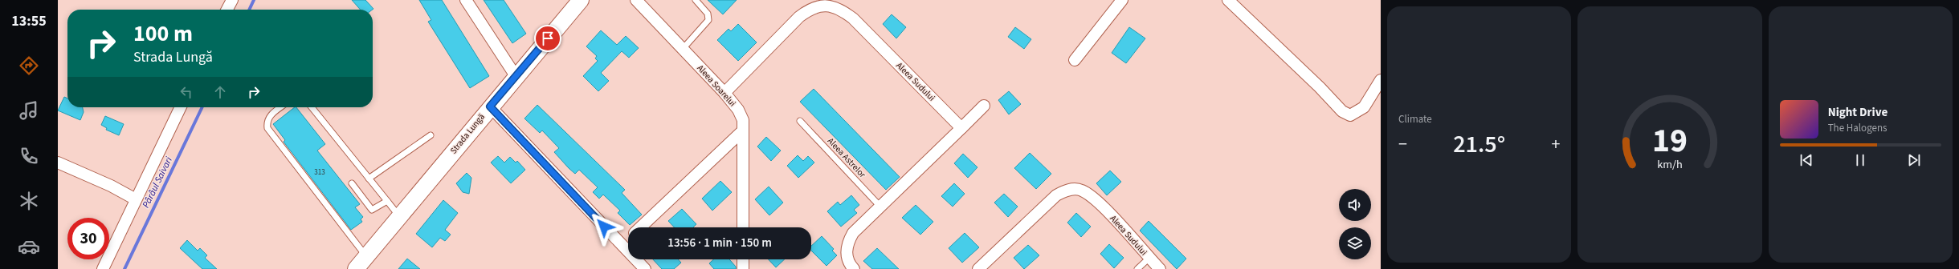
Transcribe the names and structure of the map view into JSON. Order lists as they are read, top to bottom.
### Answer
{
  "streets": {
    "main road": ["Strada Lungă"],
    "street": ["Aleea Sudului", "Aleea Soarelui"],
    "lane": ["Aleea Astrelor"]
  },
  "crossings": [
    ["Aleea Sudului", "Aleea Soarelui"]
  ],
  "water": ["Pârâul Saivari"],
  "house_numbers": ["313"],
  "page": {
    "tabs": "13:55",
    "tile": "Climate",
    "turn": ["100 m", "Strada Lungă"],
    "song": ["Night Drive", "The Halogens"],
    "heat": ["−", "21.5°", "+"],
    "limit": "30",
    "trip": "13:56 · 1 min · 150 m",
    "gauge": ["19", "km/h"]
  }
}
